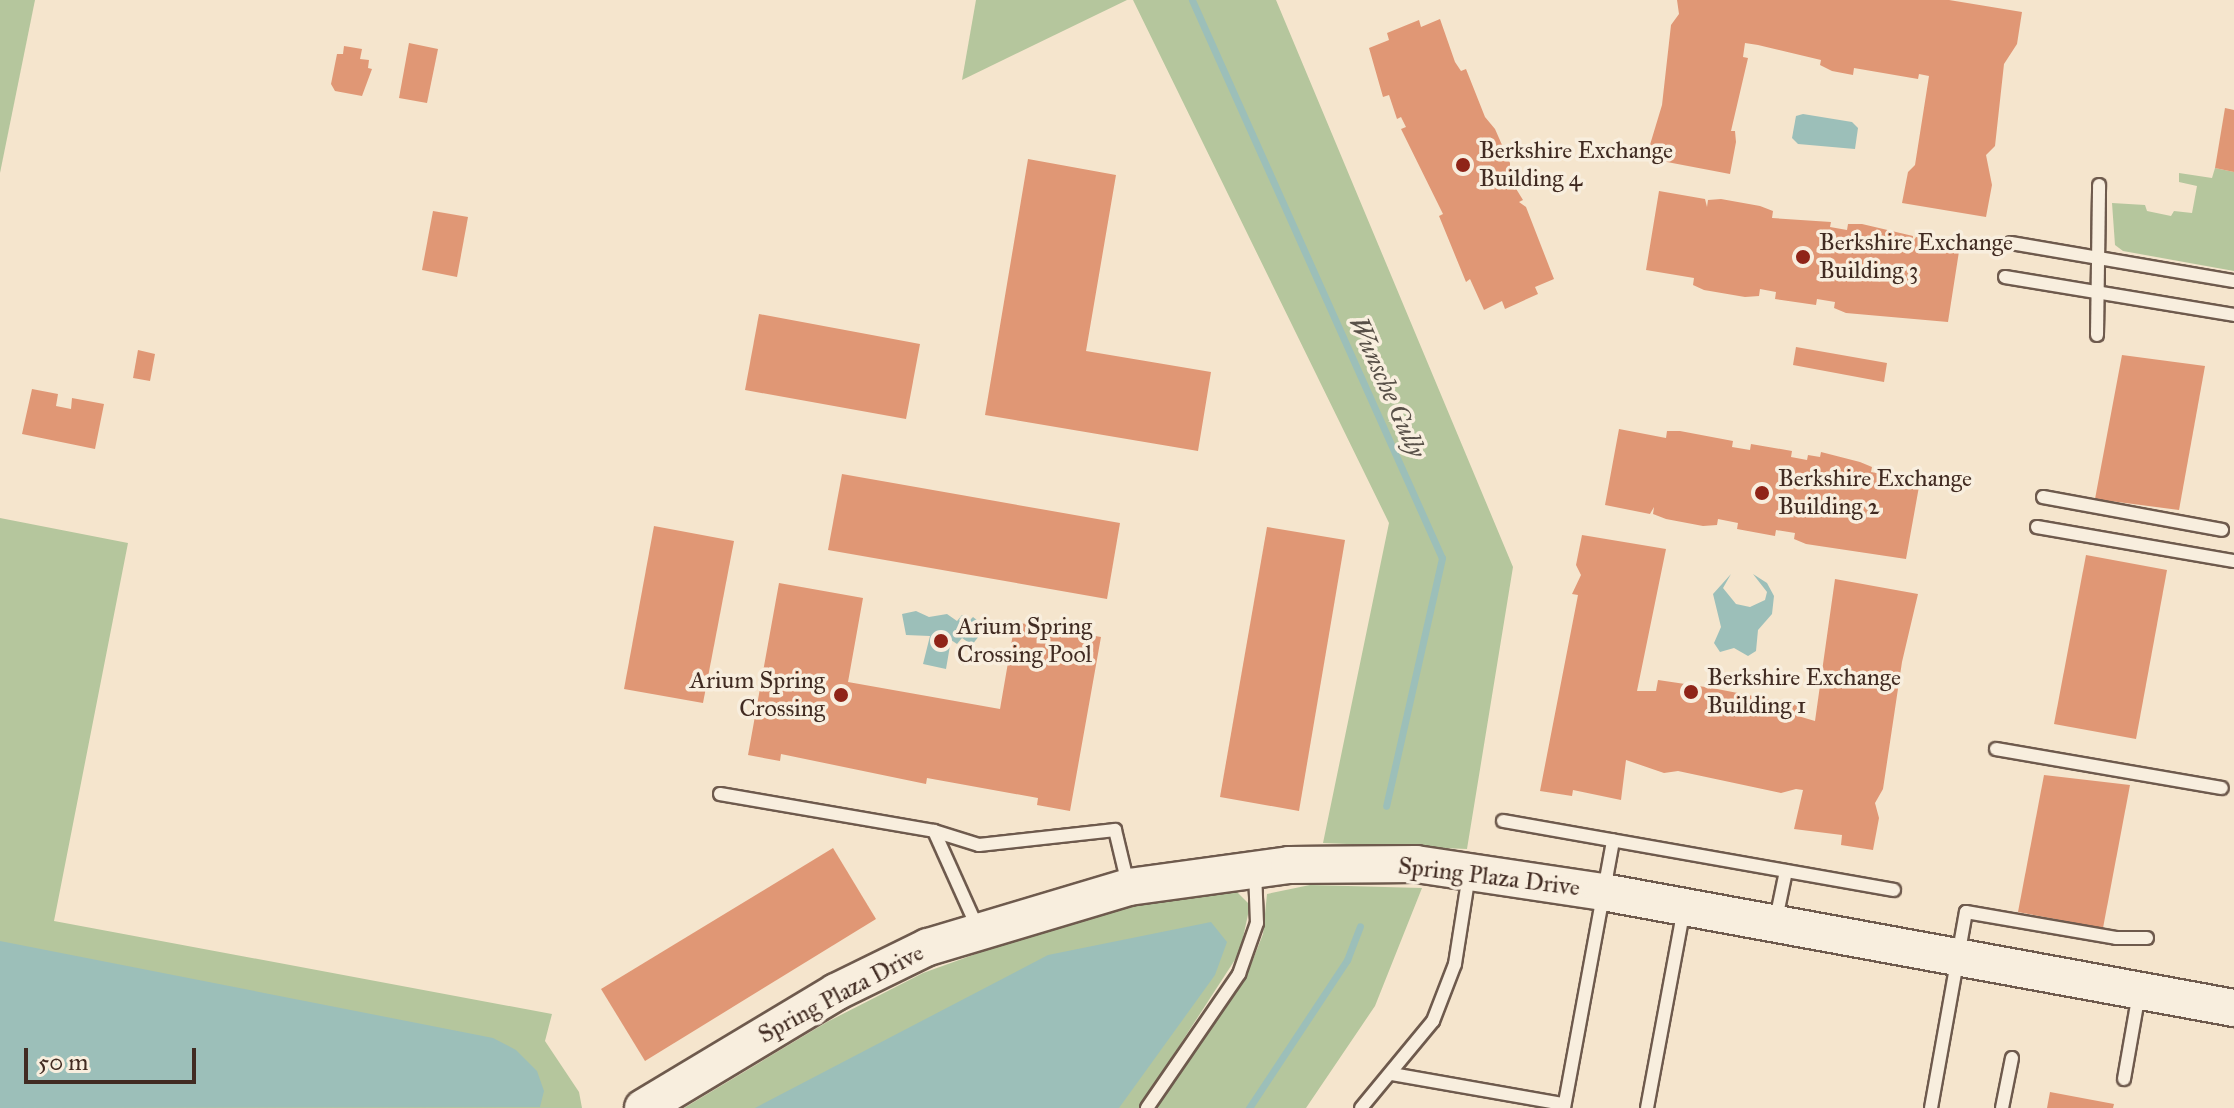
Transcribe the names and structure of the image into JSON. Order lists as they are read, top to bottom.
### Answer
{
  "streets": {
    "street": ["Spring Plaza Drive"]
  },
  "water": ["Wunsche Gully"],
  "places": [
    "Berkshire Exchange Building 4",
    "Berkshire Exchange Building 3",
    "Berkshire Exchange Building 2",
    "Arium Spring Crossing Pool",
    "Berkshire Exchange Building 1",
    "Arium Spring Crossing"
  ],
  "scale_bar": "50 m"
}
